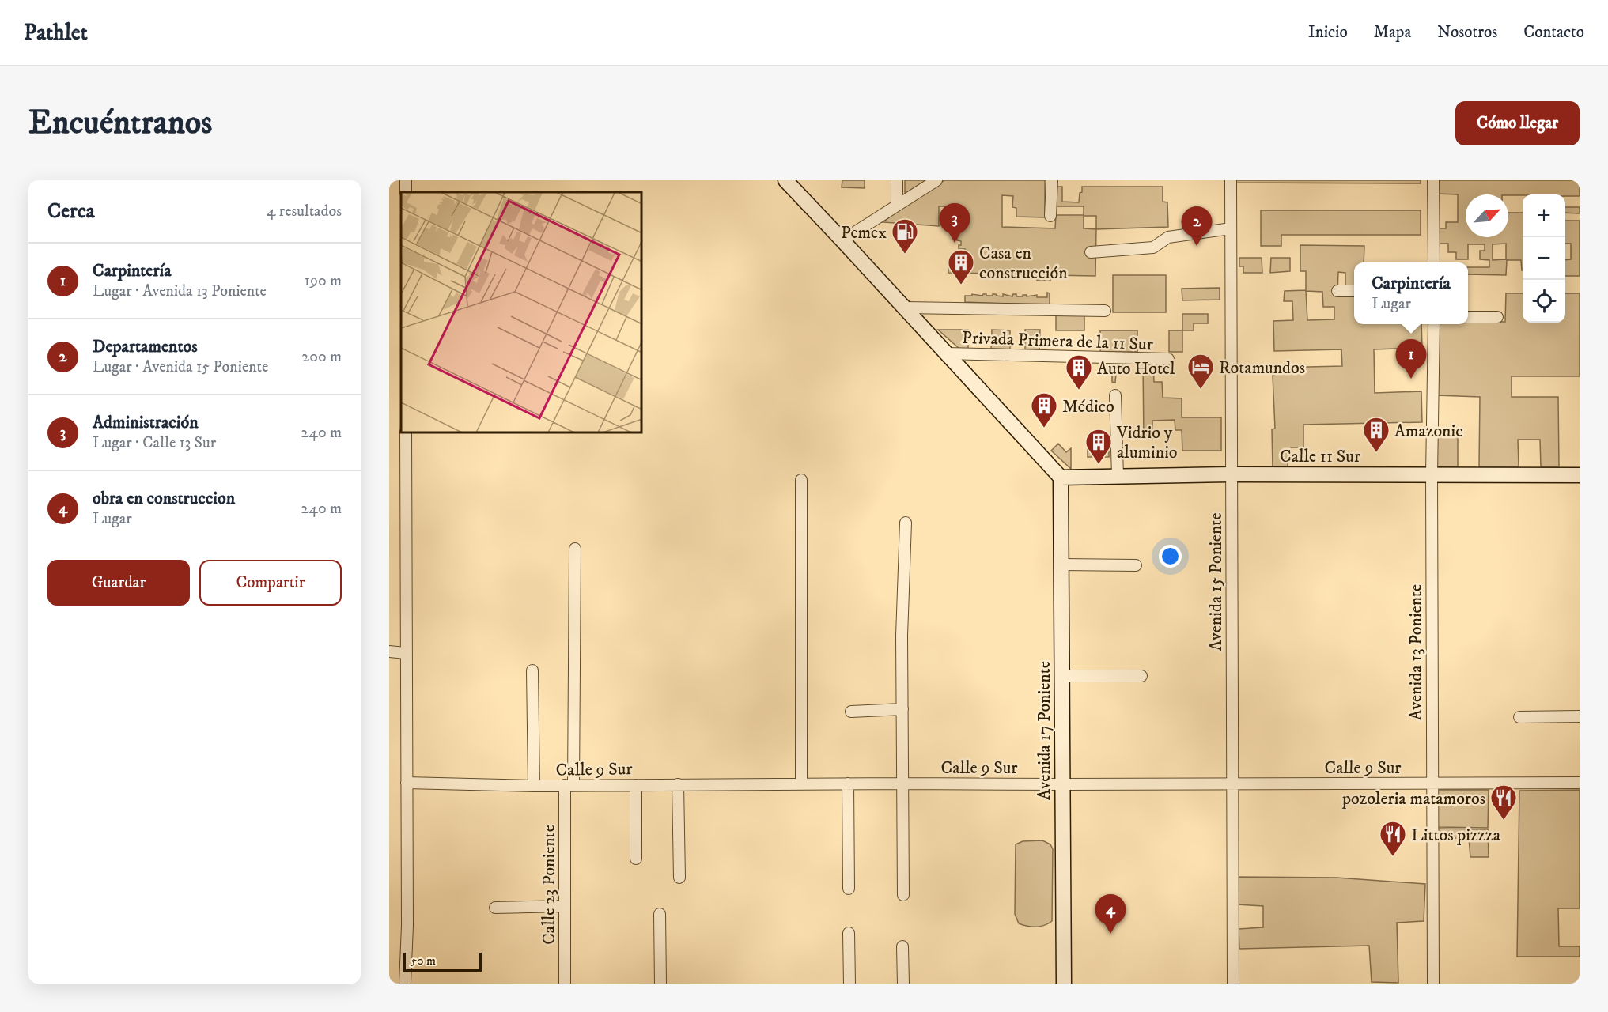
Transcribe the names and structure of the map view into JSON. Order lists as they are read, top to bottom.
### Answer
{
  "streets": {
    "main road": ["Calle 11 Sur", "Avenida 17 Poniente"],
    "street": [
      "Privada Primera de la 11 Sur",
      "Avenida 15 Poniente",
      "Avenida 13 Poniente",
      "Calle 9 Sur",
      "Calle 23 Poniente"
    ]
  },
  "crossings": [
    ["Calle 11 Sur", "Avenida 15 Poniente"],
    ["Calle 11 Sur", "Avenida 13 Poniente"],
    ["Calle 11 Sur", "Avenida 17 Poniente"],
    ["Avenida 15 Poniente", "Calle 9 Sur"],
    ["Avenida 13 Poniente", "Calle 9 Sur"],
    ["Avenida 17 Poniente", "Calle 9 Sur"],
    ["Calle 9 Sur", "Calle 23 Poniente"]
  ],
  "places": {
    "fuel station": ["Pemex"],
    "building": [
      "Casa en construcción",
      "Auto Hotel",
      "Médico",
      "Amazonic",
      "Vidrio y aluminio"
    ],
    "hotel": ["Rotamundos"],
    "restaurant": ["pozoleria matamoros", "Littos pizzza"]
  },
  "scale_bar": "50 m",
  "north": "top right",
  "page": {
    "header": "Pathlet",
    "nav": [
      "Inicio",
      "Mapa",
      "Nosotros",
      "Contacto"
    ],
    "buttons": [
      "Cómo llegar",
      ["Guardar", "Compartir"]
    ],
    "title": "Encuéntranos",
    "heading": ["Cerca", "4 resultados"],
    "map_buttons": ["+", "−"],
    "pins": [
      "3",
      "2",
      "1",
      "4"
    ],
    "list": [
      {
        "mark": "1",
        "name": "Carpintería",
        "note": "Lugar · Avenida 13 Poniente",
        "value": "190 m"
      },
      {
        "mark": "2",
        "name": "Departamentos",
        "note": "Lugar · Avenida 15 Poniente",
        "value": "200 m"
      },
      {
        "mark": "3",
        "name": "Administración",
        "note": "Lugar · Calle 13 Sur",
        "value": "240 m"
      },
      {
        "mark": "4",
        "name": "obra en construccion",
        "note": "Lugar",
        "value": "240 m"
      }
    ],
    "popup": ["Carpintería", "Lugar"],
    "scale": "50 m"
  }
}
